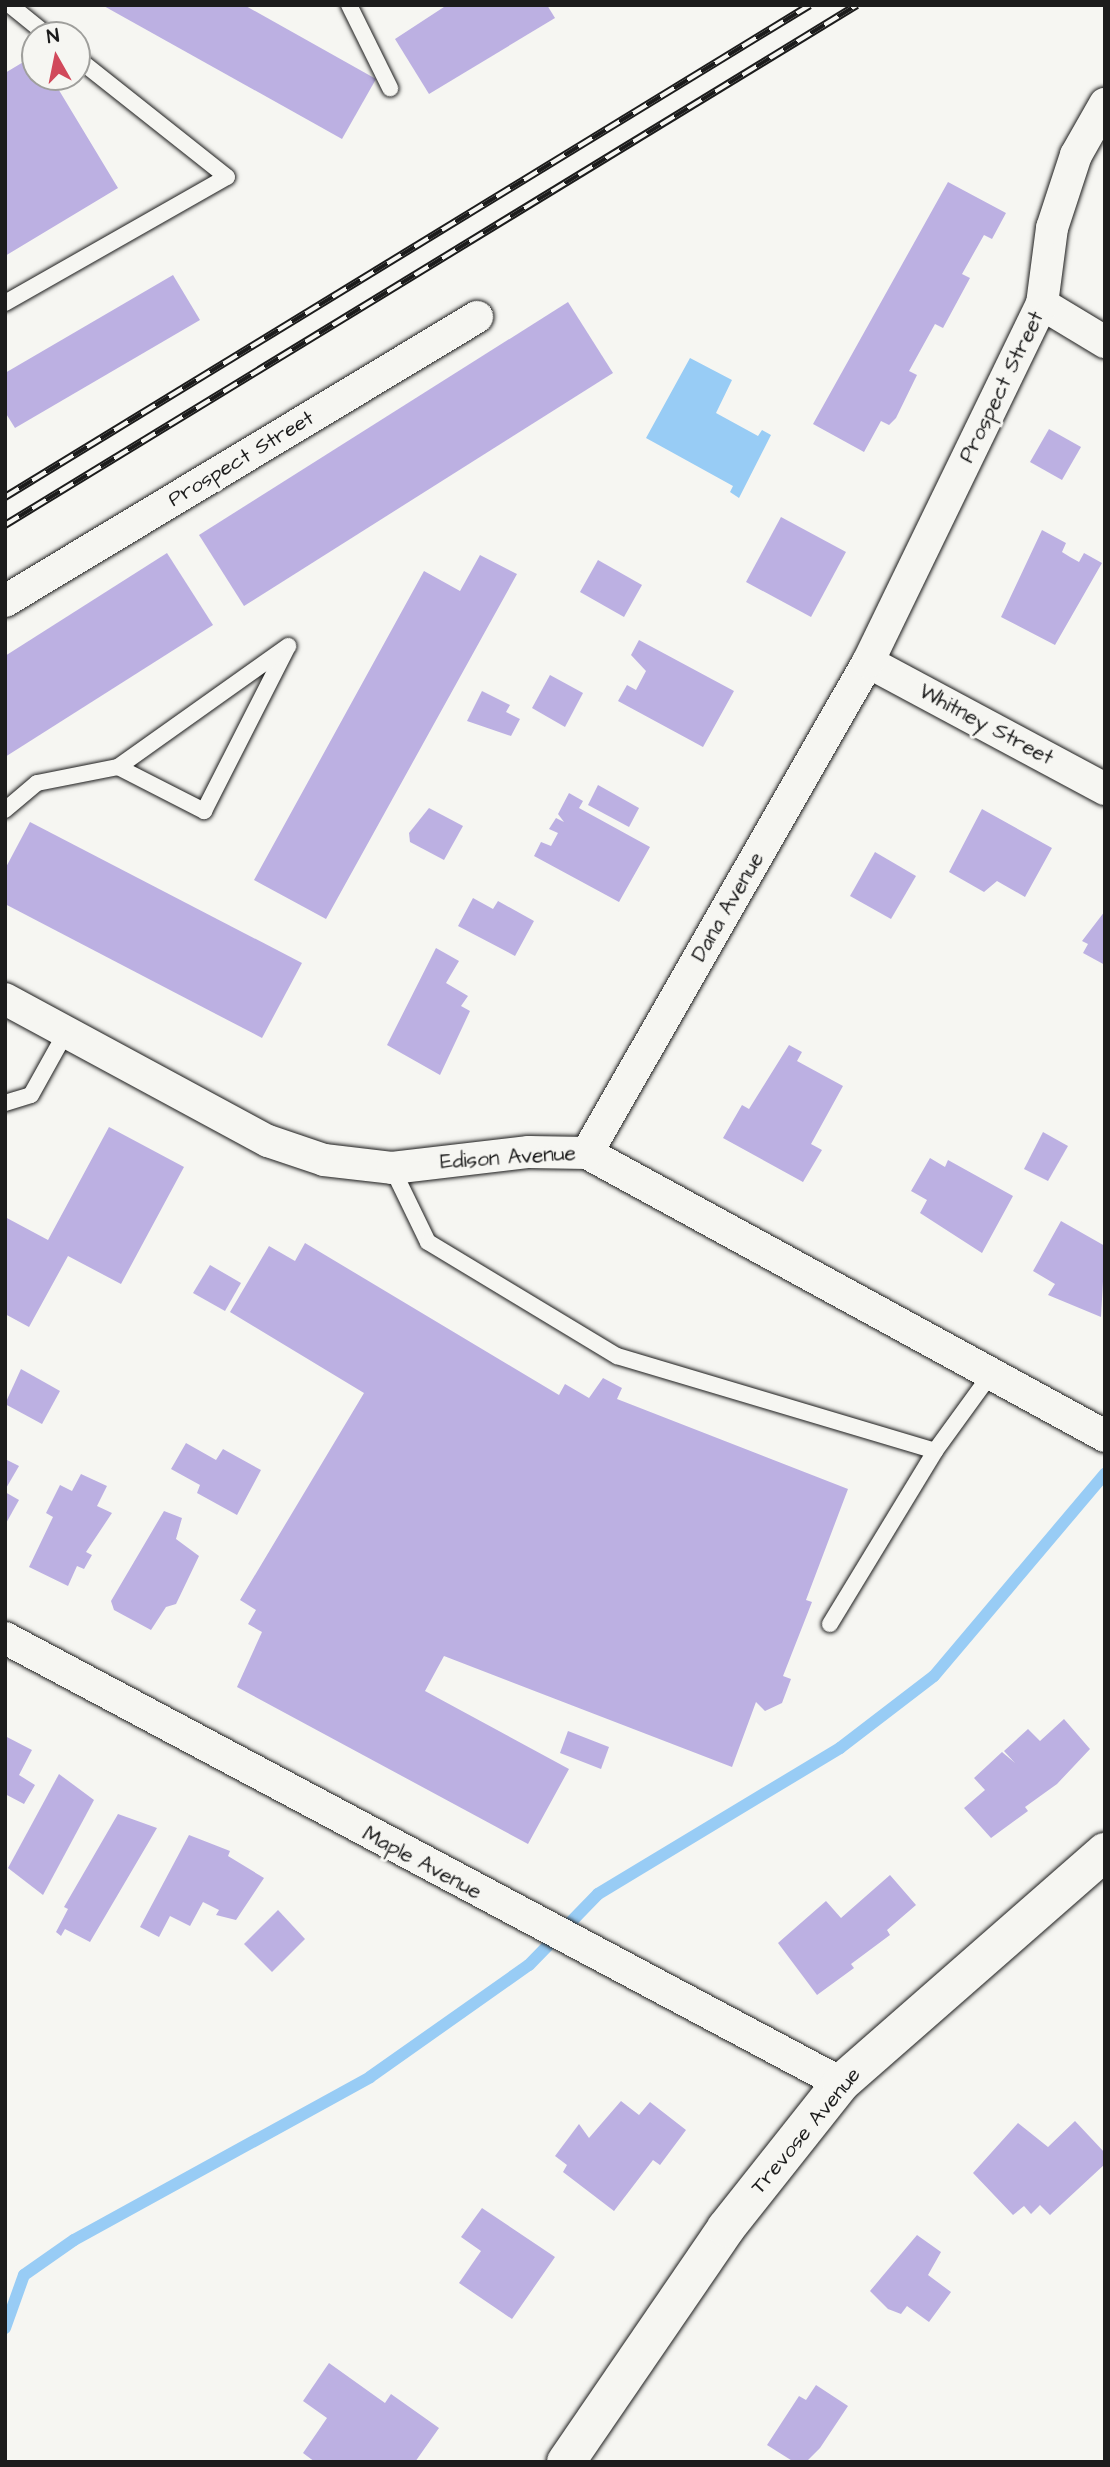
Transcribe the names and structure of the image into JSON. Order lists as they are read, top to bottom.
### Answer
{
  "streets": {
    "street": [
      "Prospect Street",
      "Whitney Street",
      "Dana Avenue",
      "Edison Avenue",
      "Maple Avenue",
      "Trevose Avenue"
    ]
  },
  "crossings": [
    ["Prospect Street", "Whitney Street"],
    ["Prospect Street", "Dana Avenue"],
    ["Whitney Street", "Dana Avenue"],
    ["Dana Avenue", "Edison Avenue"],
    ["Maple Avenue", "Trevose Avenue"]
  ],
  "north": "top"
}
